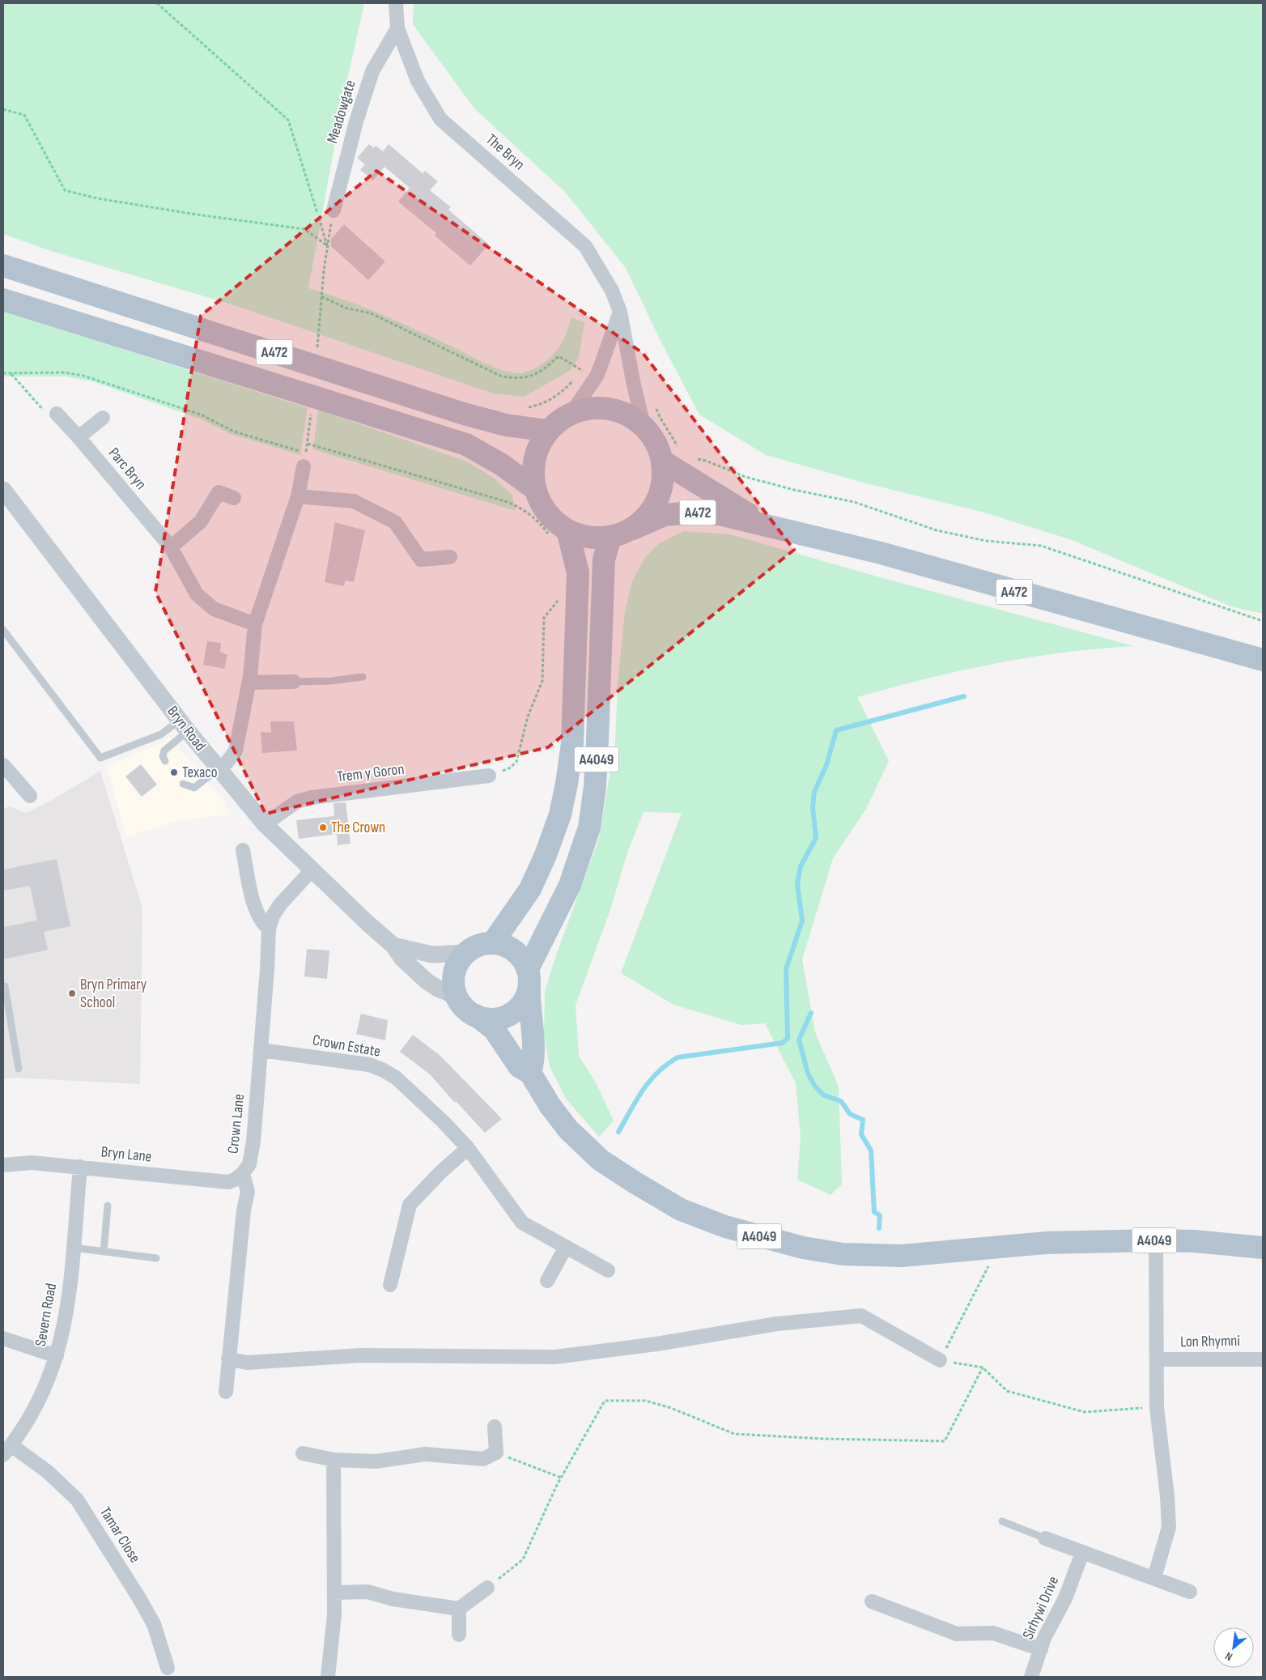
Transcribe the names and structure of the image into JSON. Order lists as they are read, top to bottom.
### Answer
{
  "streets": {
    "main road": ["A472", "A4049"],
    "street": [
      "Meadowgate",
      "The Bryn",
      "Parc Bryn",
      "Bryn Road",
      "Trem y Goron",
      "Crown Estate",
      "Crown Lane",
      "Bryn Lane",
      "Severn Road",
      "Lon Rhymni",
      "Tamar Close",
      "Sirhywi Drive"
    ]
  },
  "crossings": [
    ["Meadowgate", "The Bryn"],
    ["The Bryn", "A472"],
    ["The Bryn", "A4049"],
    ["A472", "A4049"],
    ["Bryn Road", "A4049"],
    ["Bryn Road", "Trem y Goron"],
    ["Bryn Road", "Crown Lane"],
    ["Crown Estate", "Crown Lane"],
    ["Crown Lane", "Bryn Lane"],
    ["Bryn Lane", "Severn Road"],
    ["Severn Road", "Tamar Close"]
  ],
  "places": ["Texaco", "The Crown", "Bryn Primary School"],
  "north": "bottom left"
}
